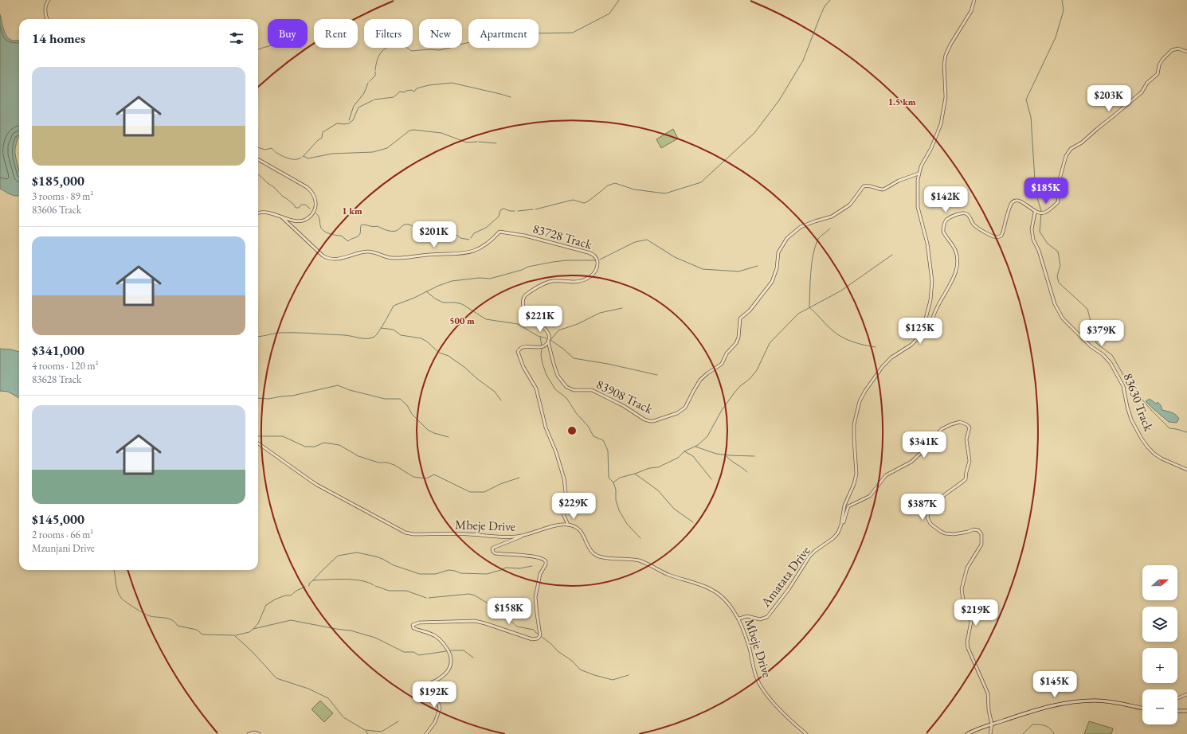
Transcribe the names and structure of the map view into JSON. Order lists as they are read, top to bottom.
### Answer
{
  "streets": {
    "street": [
      "83728 Track",
      "83908 Track",
      "83630 Track",
      "Mbeje Drive",
      "Amatata Drive"
    ]
  },
  "crossings": [
    ["83728 Track", "83908 Track"],
    ["83908 Track", "Amatata Drive"],
    ["Mbeje Drive", "Amatata Drive"]
  ],
  "north": "right",
  "page": {
    "chip": [
      "Buy",
      "Rent",
      "Filters",
      "New",
      "Apartment"
    ],
    "heading": "14 homes",
    "list": [
      {
        "name": "$185,000",
        "note": "3 rooms · 89 m² · 83606 Track"
      },
      {
        "name": "$341,000",
        "note": "4 rooms · 120 m² · 83628 Track"
      },
      {
        "name": "$145,000",
        "note": "2 rooms · 66 m² · Mzunjani Drive"
      }
    ],
    "price": [
      "$203K",
      "$185K",
      "$142K",
      "$201K",
      "$221K",
      "$125K",
      "$379K",
      "$341K",
      "$229K",
      "$387K",
      "$158K",
      "$219K",
      "$145K",
      "$192K"
    ],
    "map_buttons": ["+", "−"]
  },
  "rings": ["1.5 km", "1 km", "500 m"]
}
